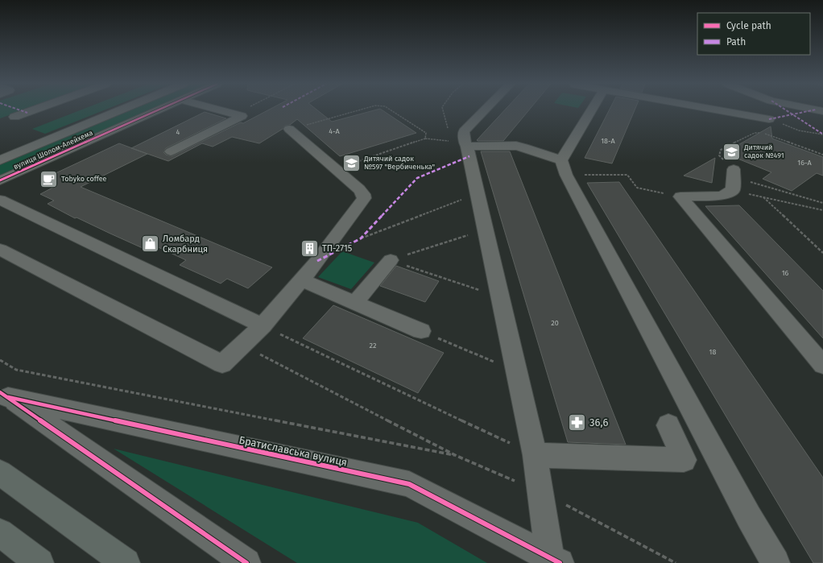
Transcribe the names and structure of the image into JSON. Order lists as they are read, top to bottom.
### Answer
{
  "streets": {
    "street": ["вулиця Шолом-Алейхема", "Братиславська вулиця"]
  },
  "places": {
    "school or university": ["Дитячий садок №491", "Дитячий садок №597 \"Вербиченька\""],
    "cafe": ["Tobyko coffee"],
    "shop": ["Ломбард Скарбниця"],
    "building": ["ТП-2715"],
    "pharmacy": ["36,6"]
  },
  "house_numbers": [
    "4-А",
    "4",
    "18-А",
    "16-А",
    "16",
    "20",
    "22",
    "18"
  ],
  "legend": ["Cycle path", "Path"]
}
